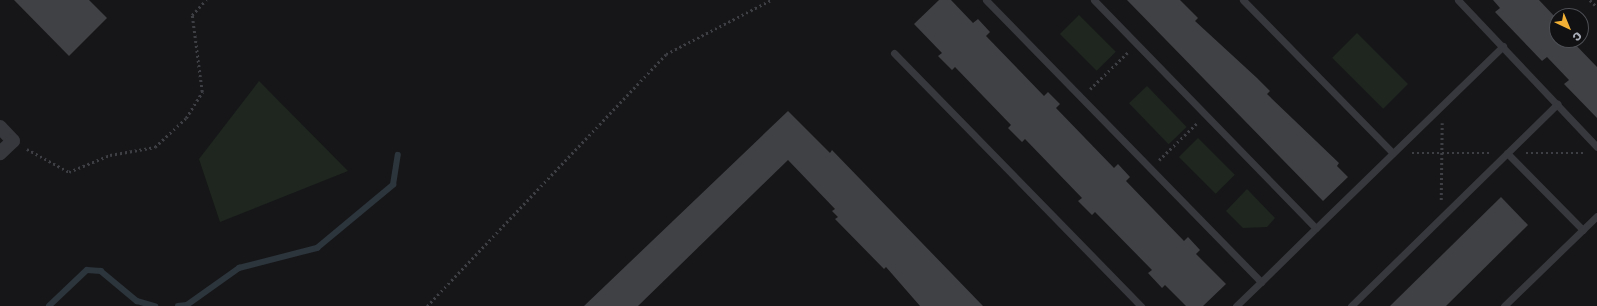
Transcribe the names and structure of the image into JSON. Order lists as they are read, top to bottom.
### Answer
{
  "north": "bottom right"
}
